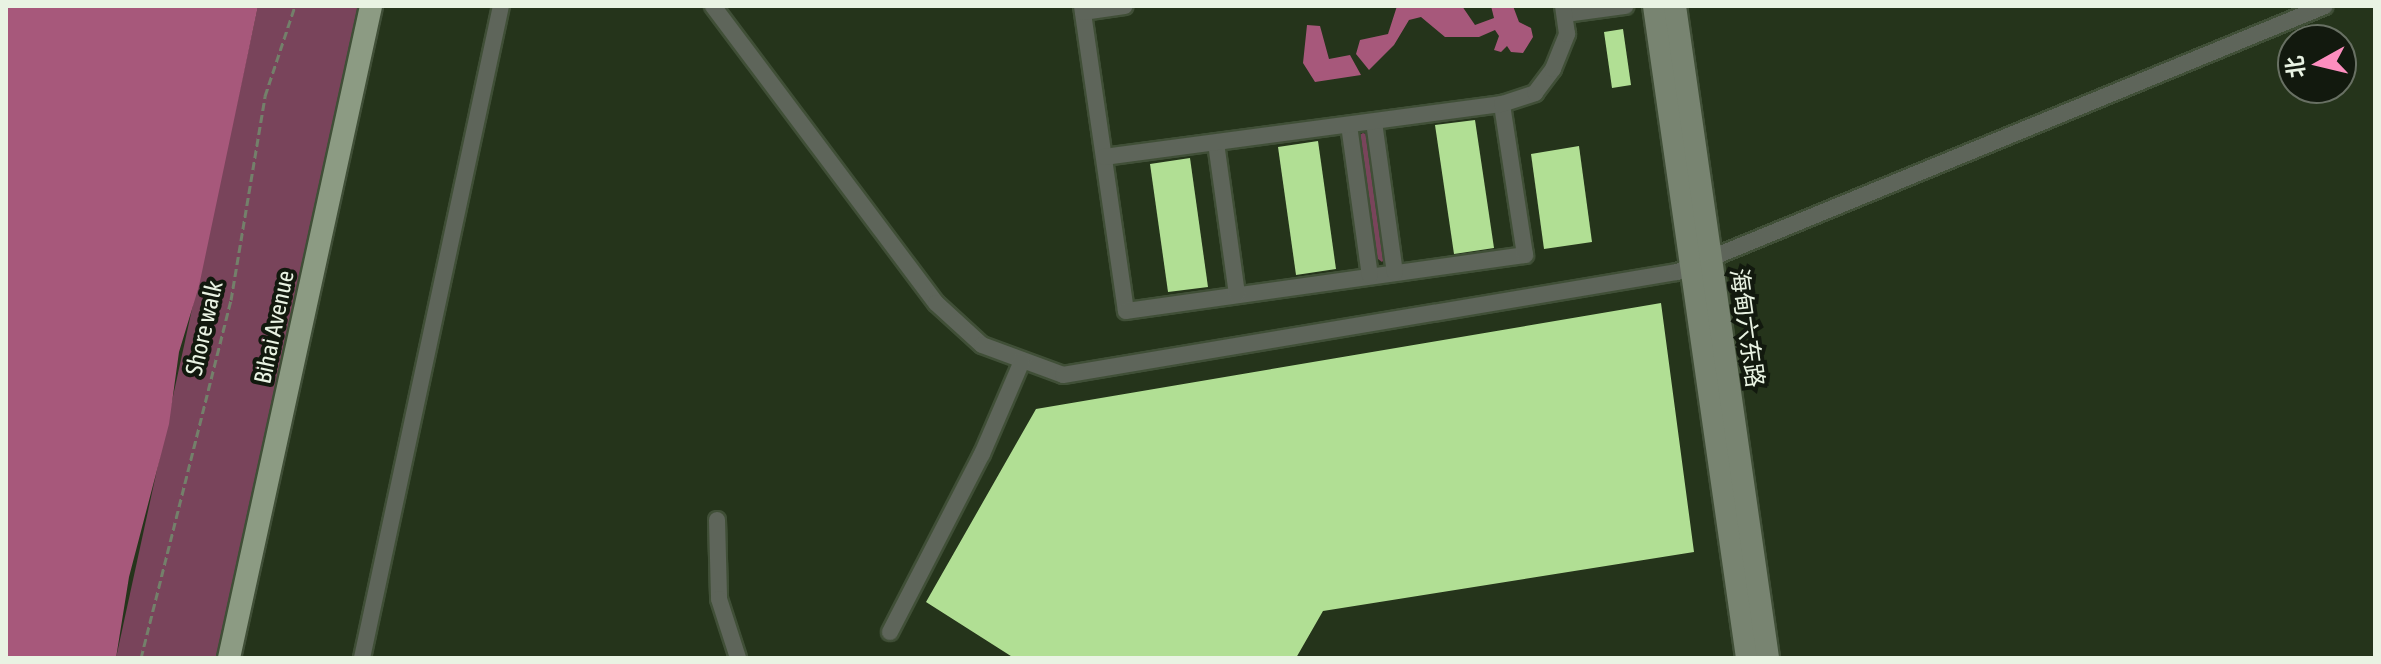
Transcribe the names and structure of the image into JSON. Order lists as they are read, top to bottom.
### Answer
{
  "streets": {
    "main road": ["Bihai Avenue", "海甸六东路"],
    "path": ["Shore walk"]
  },
  "north": "left"
}
